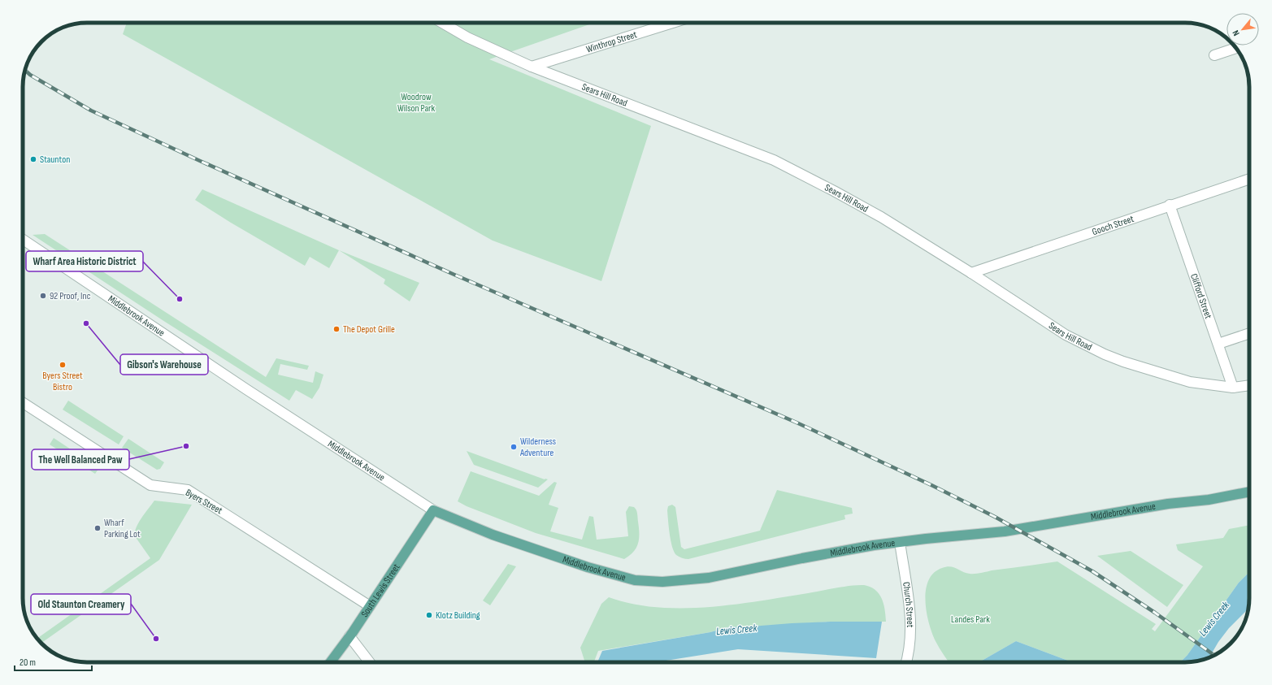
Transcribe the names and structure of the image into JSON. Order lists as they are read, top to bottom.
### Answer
{
  "streets": {
    "main road": ["Middlebrook Avenue", "South Lewis Street"],
    "street": [
      "Winthrop Street",
      "Sears Hill Road",
      "Gooch Street",
      "Clifford Street",
      "Byers Street",
      "Church Street"
    ]
  },
  "crossings": [
    ["Winthrop Street", "Sears Hill Road"],
    ["Sears Hill Road", "Gooch Street"],
    ["Sears Hill Road", "Clifford Street"],
    ["Gooch Street", "Clifford Street"],
    ["Middlebrook Avenue", "South Lewis Street"],
    ["Middlebrook Avenue", "Church Street"],
    ["Byers Street", "South Lewis Street"]
  ],
  "water": ["Lewis Creek"],
  "parks": ["Woodrow Wilson Park", "Landes Park"],
  "places": [
    "Staunton",
    "92 Proof, Inc",
    "Wharf Area Historic District",
    "Gibson's Warehouse",
    "The Depot Grille",
    "Byers Street Bistro",
    "The Well Balanced Paw",
    "Wilderness Adventure",
    "Wharf Parking Lot",
    "Klotz Building",
    "Old Staunton Creamery"
  ],
  "scale_bar": "20 m",
  "north": "bottom left"
}
